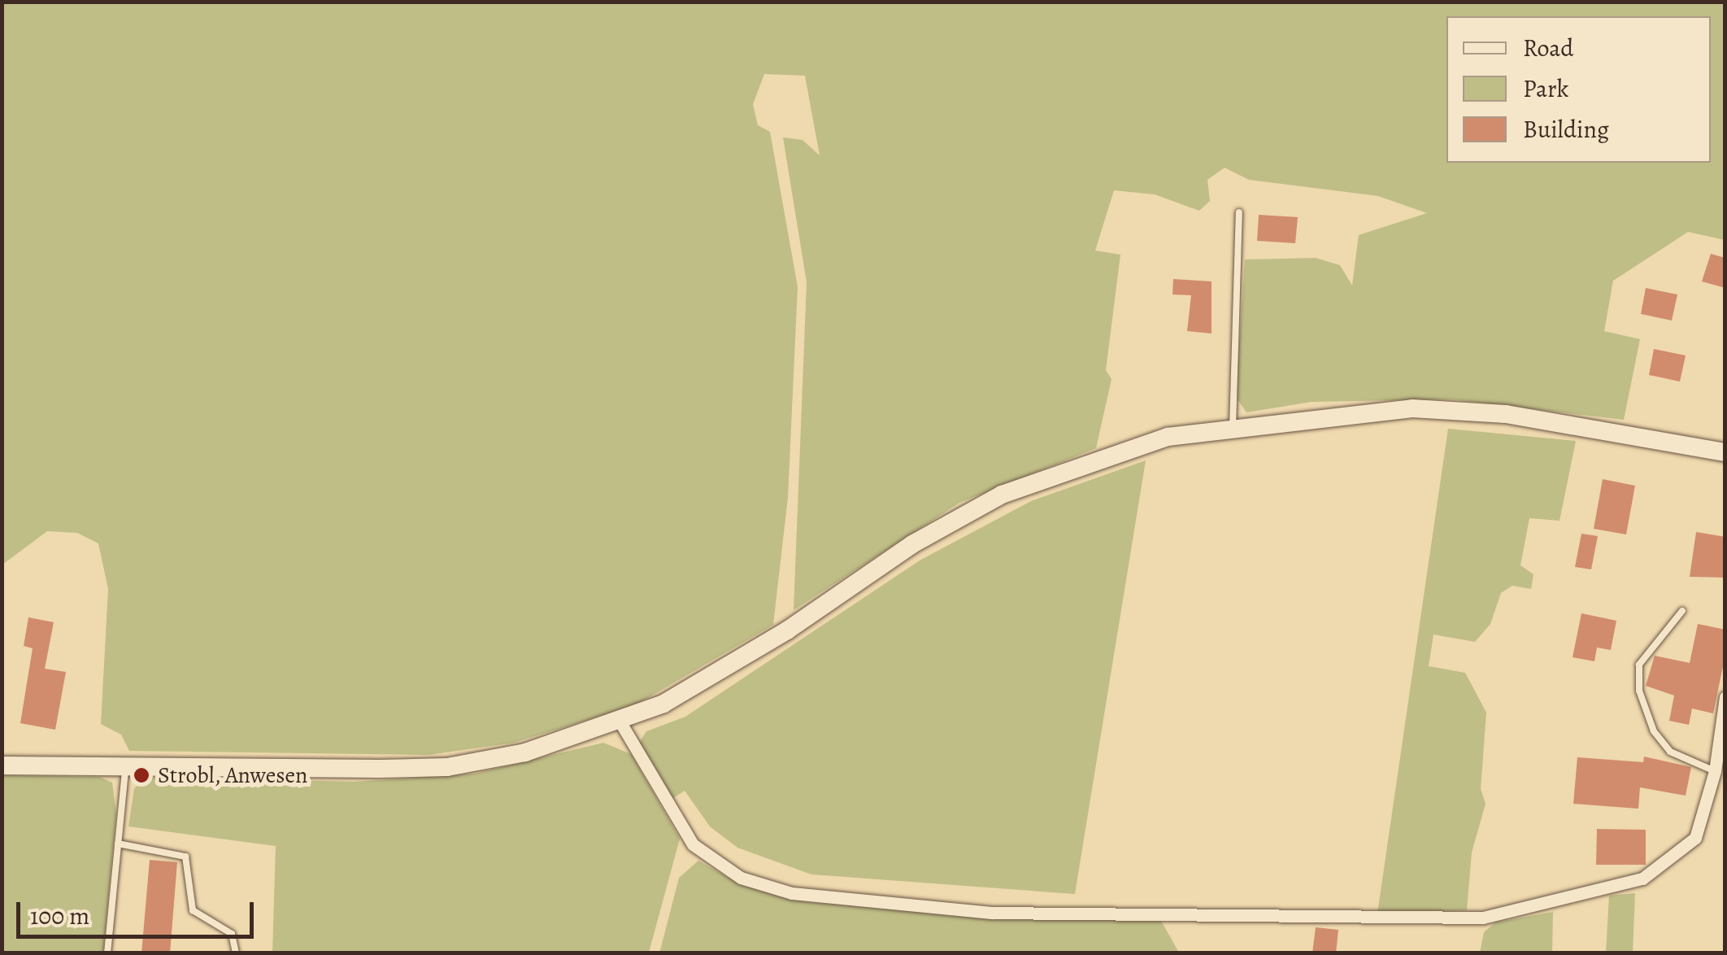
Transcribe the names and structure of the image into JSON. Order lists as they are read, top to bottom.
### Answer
{
  "places": ["Strobl, Anwesen"],
  "legend": ["Road", "Park", "Building"],
  "scale_bar": "100 m"
}
